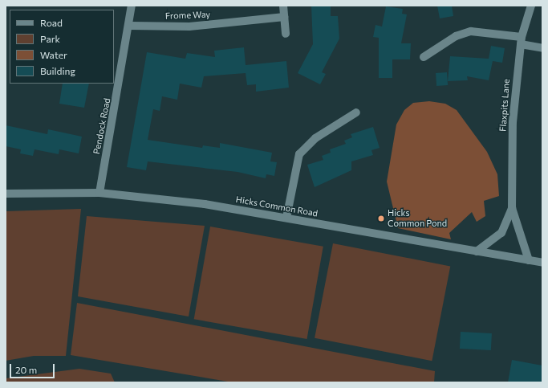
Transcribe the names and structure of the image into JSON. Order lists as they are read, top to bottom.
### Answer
{
  "streets": {
    "street": [
      "Frome Way",
      "Flaxpits Lane",
      "Pendock Road",
      "Hicks Common Road"
    ]
  },
  "crossings": [
    ["Frome Way", "Pendock Road"],
    ["Flaxpits Lane", "Hicks Common Road"],
    ["Pendock Road", "Hicks Common Road"]
  ],
  "places": ["Hicks Common Pond"],
  "legend": [
    "Road",
    "Park",
    "Water",
    "Building"
  ],
  "scale_bar": "20 m"
}
